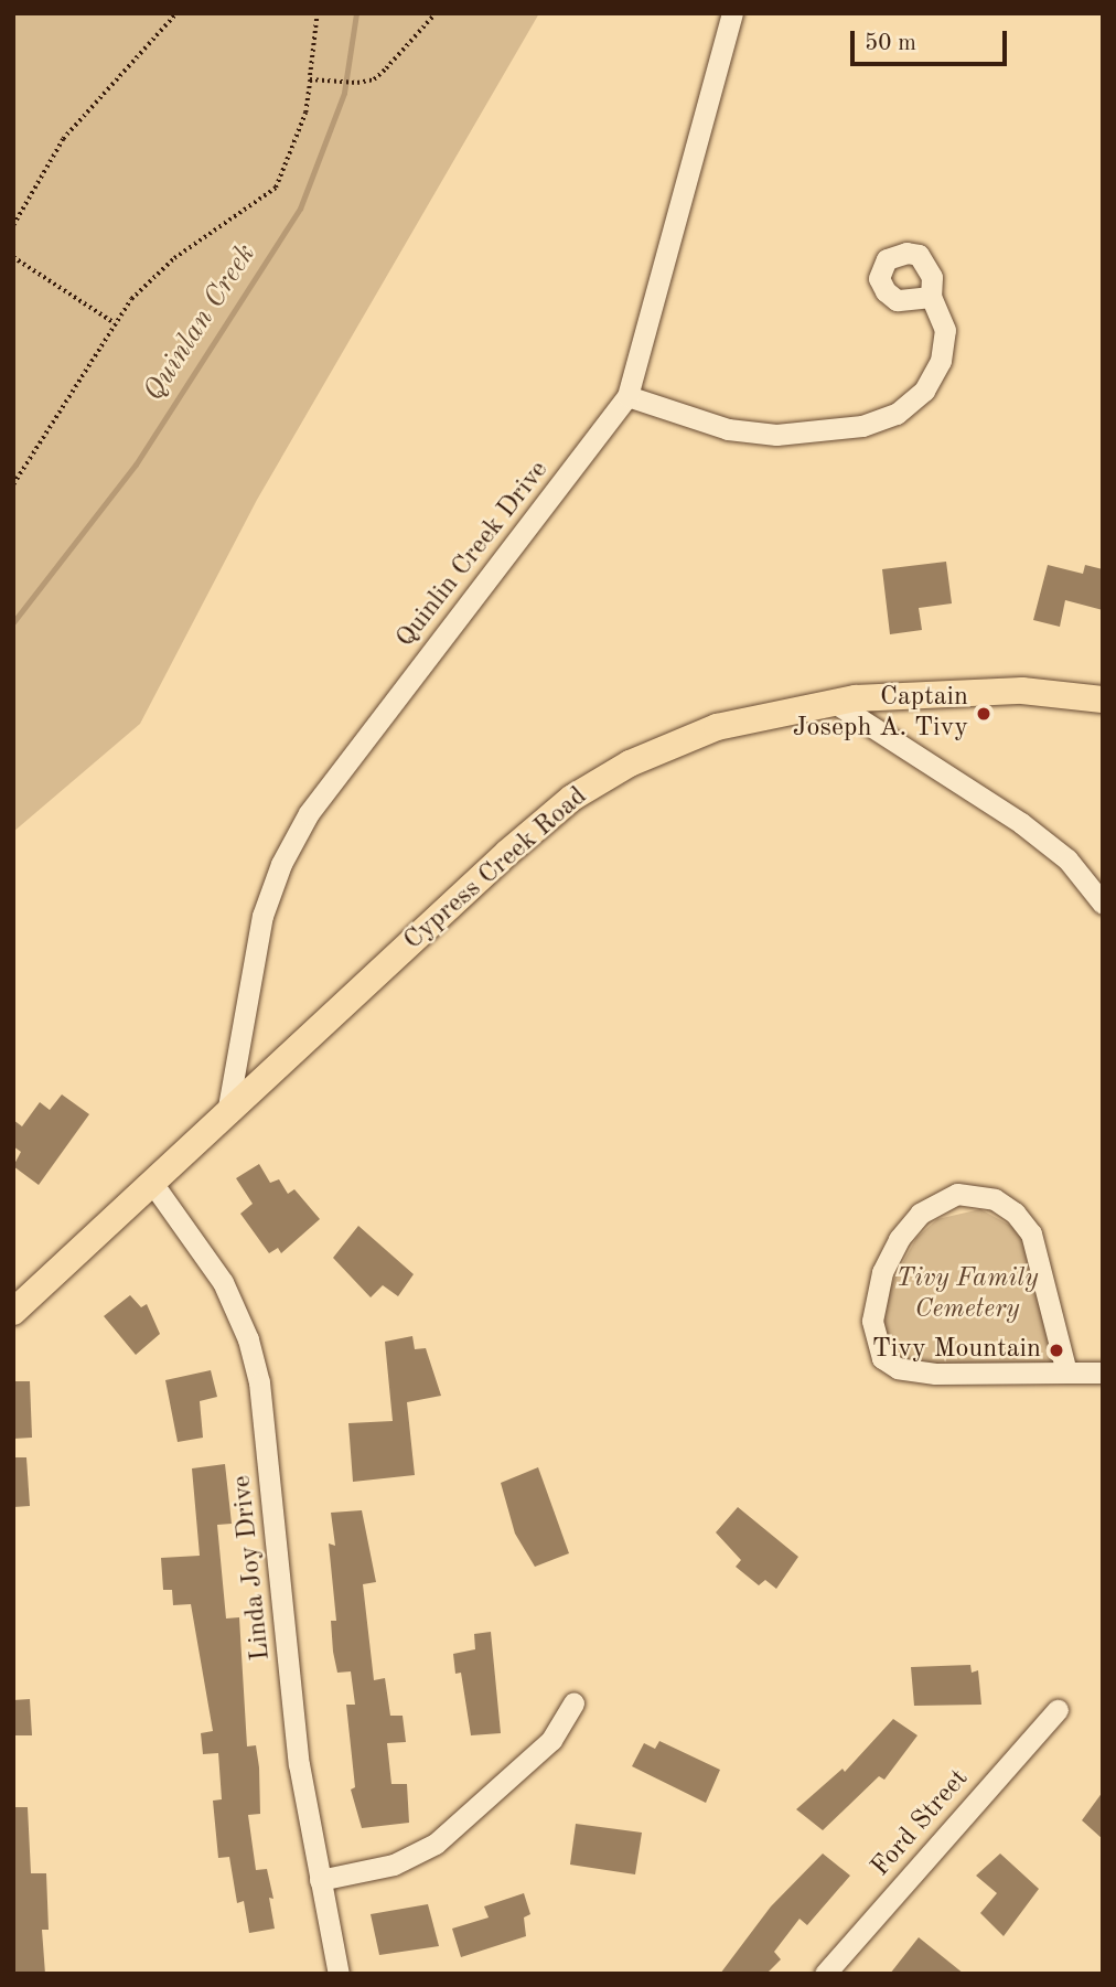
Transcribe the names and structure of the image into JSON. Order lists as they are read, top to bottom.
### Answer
{
  "streets": {
    "main road": ["Cypress Creek Road"],
    "street": ["Quinlin Creek Drive", "Linda Joy Drive", "Ford Street"]
  },
  "crossings": [
    ["Quinlin Creek Drive", "Cypress Creek Road"],
    ["Cypress Creek Road", "Linda Joy Drive"]
  ],
  "water": ["Quinlan Creek"],
  "parks": ["Tivy Family Cemetery"],
  "places": ["Captain Joseph A. Tivy", "Tivy Mountain"],
  "scale_bar": "50 m"
}
